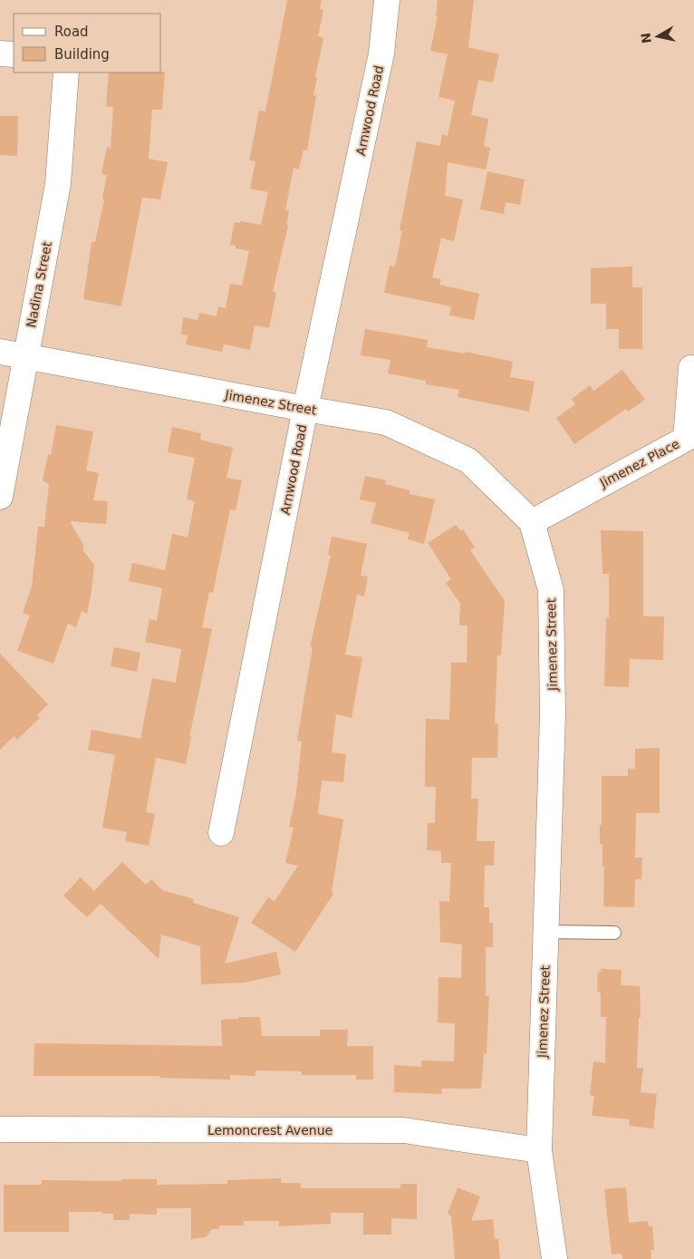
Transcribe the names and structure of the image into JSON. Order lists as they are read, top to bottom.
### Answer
{
  "streets": {
    "street": [
      "Arnwood Road",
      "Nadina Street",
      "Jimenez Street",
      "Jimenez Place",
      "Lemoncrest Avenue"
    ]
  },
  "crossings": [
    ["Arnwood Road", "Jimenez Street"],
    ["Nadina Street", "Jimenez Street"],
    ["Jimenez Street", "Jimenez Place"],
    ["Jimenez Street", "Lemoncrest Avenue"]
  ],
  "legend": ["Road", "Building"],
  "north": "left"
}
